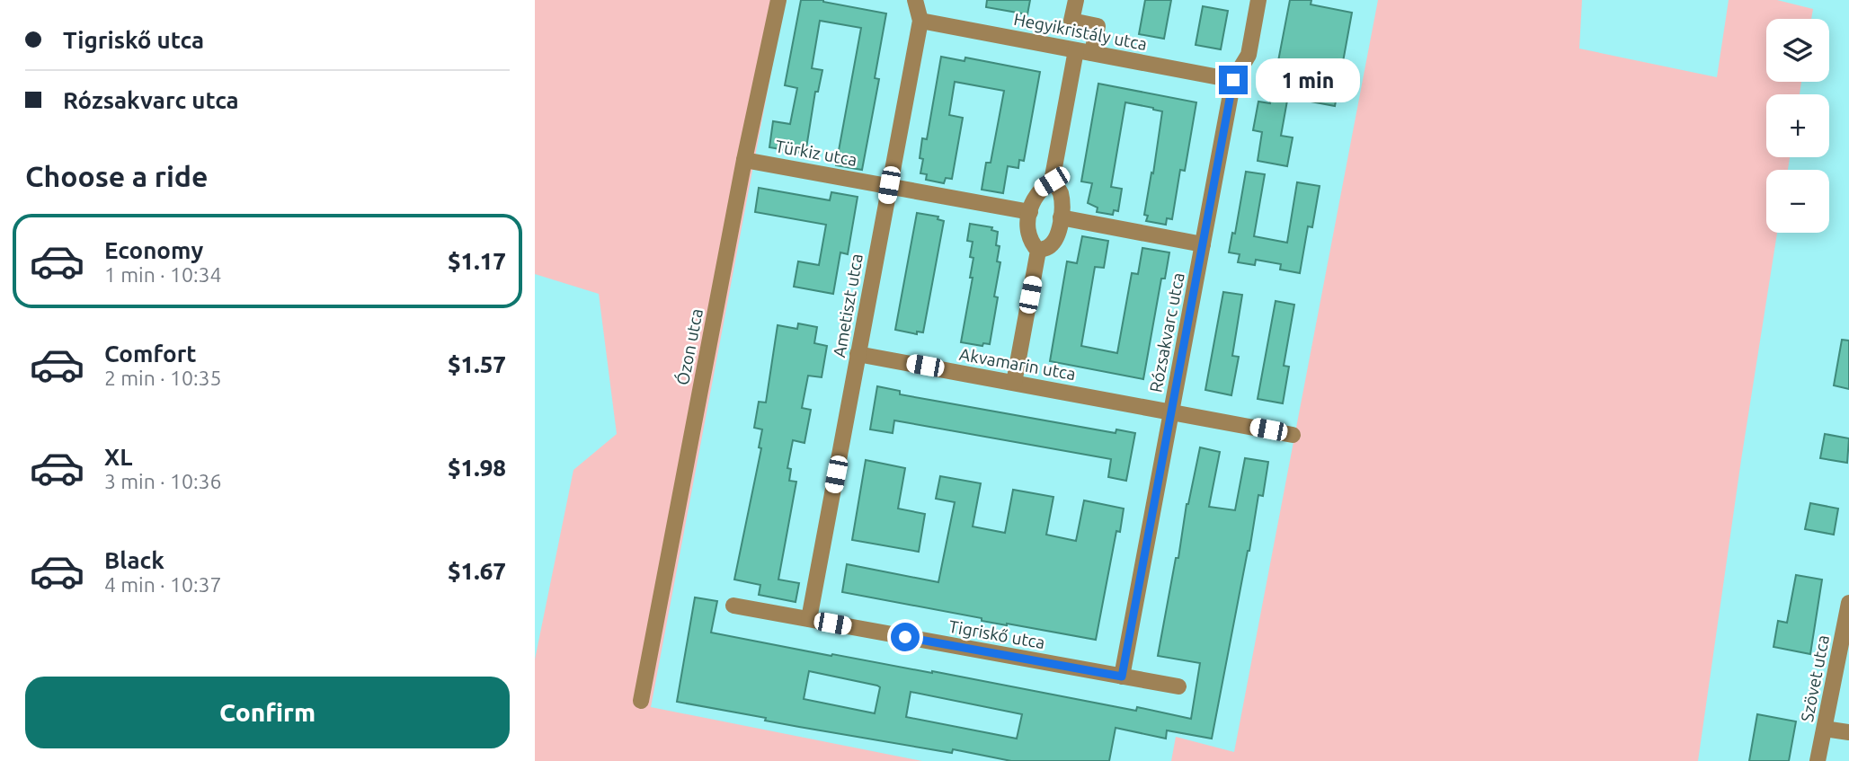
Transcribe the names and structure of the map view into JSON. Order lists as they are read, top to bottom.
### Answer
{
  "streets": {
    "street": [
      "Hegyikristály utca",
      "Türkiz utca",
      "Ametiszt utca",
      "Rózsakvarc utca",
      "Ózon utca",
      "Akvamarin utca",
      "Tigriskő utca",
      "Szövet utca"
    ]
  },
  "crossings": [
    ["Hegyikristály utca", "Ametiszt utca"],
    ["Hegyikristály utca", "Rózsakvarc utca"],
    ["Türkiz utca", "Ametiszt utca"],
    ["Türkiz utca", "Ózon utca"],
    ["Ametiszt utca", "Akvamarin utca"],
    ["Ametiszt utca", "Tigriskő utca"],
    ["Rózsakvarc utca", "Akvamarin utca"],
    ["Rózsakvarc utca", "Tigriskő utca"]
  ],
  "page": {
    "banner": ["Tigriskő utca", "Rózsakvarc utca"],
    "map_buttons": ["+", "−"],
    "bubble": "1 min",
    "heading": "Choose a ride",
    "list": [
      {
        "name": "Economy",
        "note": "1 min · 10:34",
        "value": "$1.17"
      },
      {
        "name": "Comfort",
        "note": "2 min · 10:35",
        "value": "$1.57"
      },
      {
        "name": "XL",
        "note": "3 min · 10:36",
        "value": "$1.98"
      },
      {
        "name": "Black",
        "note": "4 min · 10:37",
        "value": "$1.67"
      }
    ],
    "buttons": "Confirm"
  }
}
